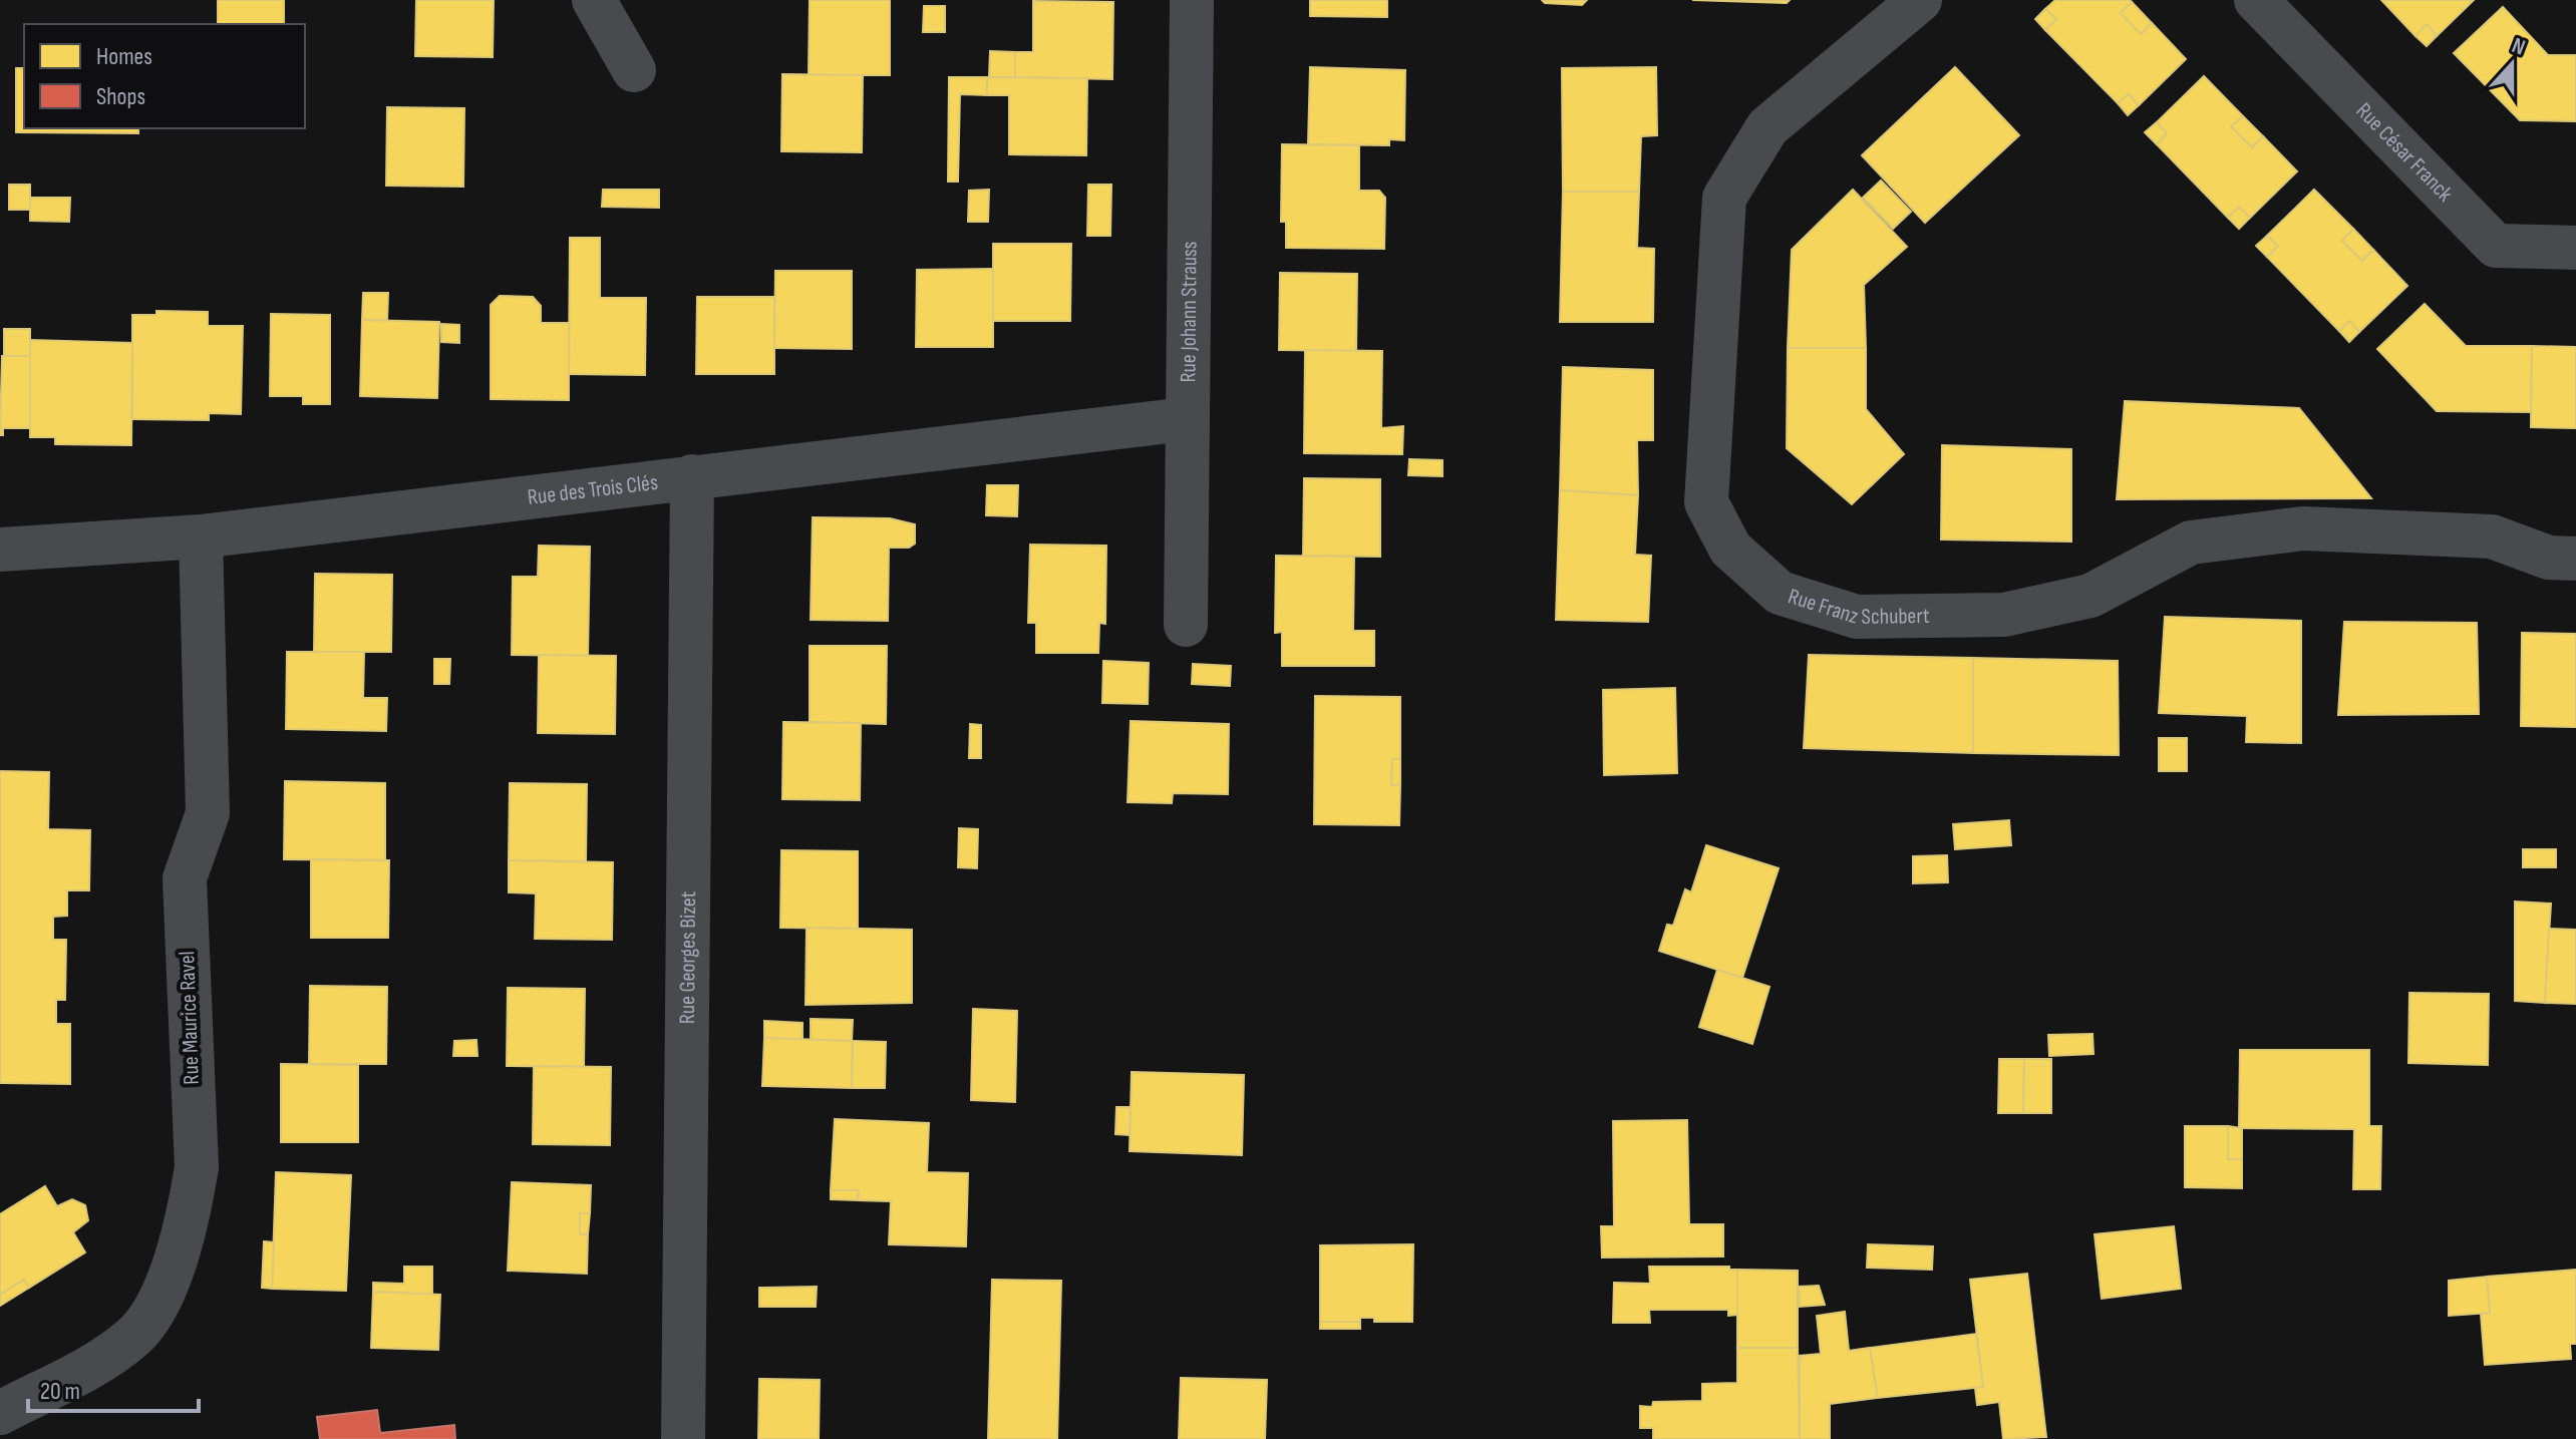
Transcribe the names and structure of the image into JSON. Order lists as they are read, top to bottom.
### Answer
{
  "streets": {
    "street": [
      "Rue César Franck",
      "Rue Johann Strauss",
      "Rue des Trois Clés",
      "Rue Franz Schubert",
      "Rue Georges Bizet",
      "Rue Maurice Ravel"
    ]
  },
  "crossings": [
    ["Rue Johann Strauss", "Rue des Trois Clés"],
    ["Rue des Trois Clés", "Rue Georges Bizet"],
    ["Rue des Trois Clés", "Rue Maurice Ravel"]
  ],
  "legend": ["Homes", "Shops"],
  "scale_bar": "20 m",
  "north": "top"
}
